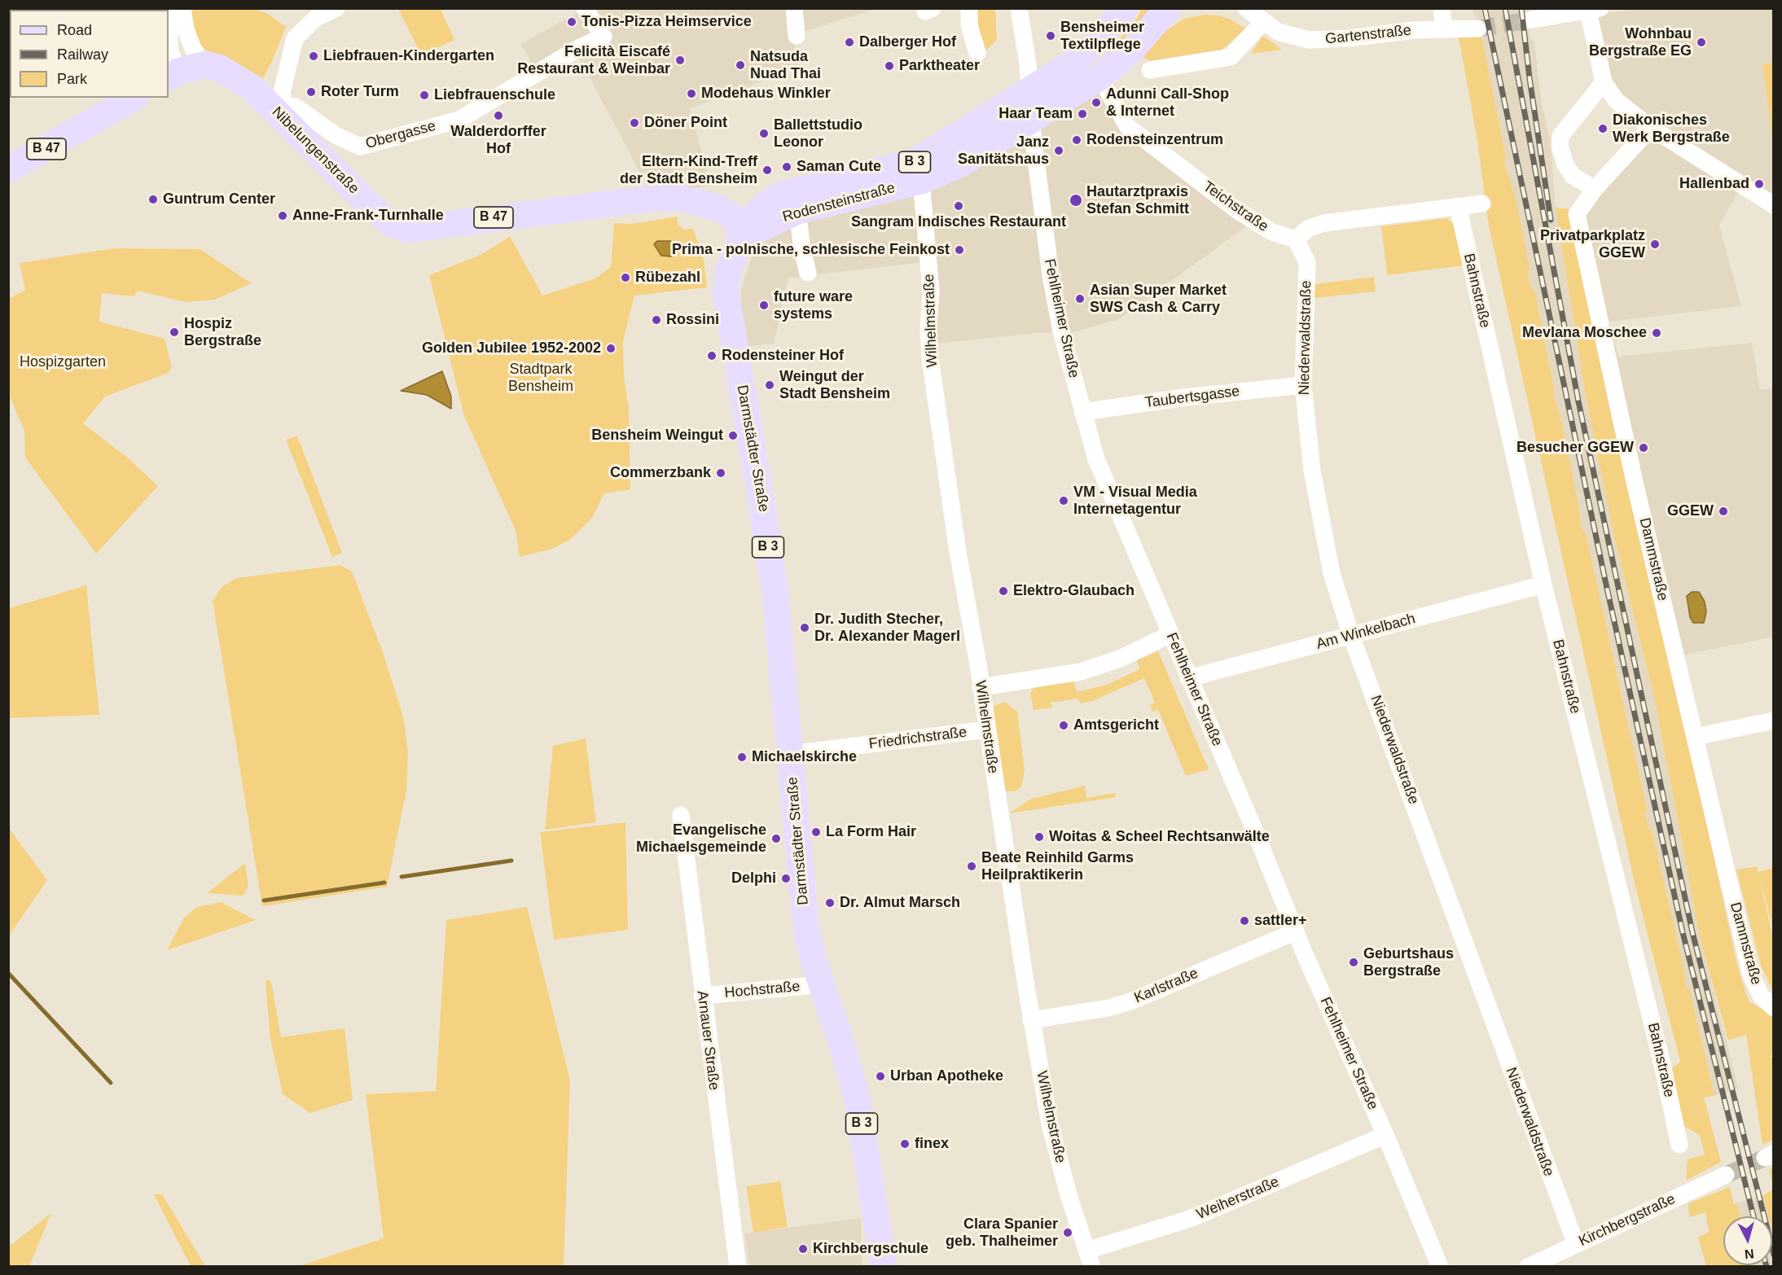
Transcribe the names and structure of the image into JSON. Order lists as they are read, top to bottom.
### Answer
{
  "streets": {
    "main road": [
      "B 47",
      "Nibelungenstraße",
      "B 3",
      "Rodensteinstraße",
      "Darmstädter Straße"
    ],
    "street": [
      "Gartenstraße",
      "Obergasse",
      "Teichstraße",
      "Bahnstraße",
      "Fehlheimer Straße",
      "Wilhelmstraße",
      "Niederwaldstraße",
      "Taubertsgasse",
      "Dammstraße",
      "Am Winkelbach",
      "Friedrichstraße",
      "Karlstraße",
      "Hochstraße",
      "Arnauer Straße",
      "Weiherstraße",
      "Kirchbergstraße"
    ]
  },
  "crossings": [
    ["Obergasse", "Nibelungenstraße"],
    ["B 47", "Nibelungenstraße"],
    ["B 47", "Rodensteinstraße"],
    ["Nibelungenstraße", "Rodensteinstraße"],
    ["Nibelungenstraße", "Darmstädter Straße"],
    ["Rodensteinstraße", "Fehlheimer Straße"],
    ["Rodensteinstraße", "Wilhelmstraße"],
    ["Rodensteinstraße", "Darmstädter Straße"],
    ["Teichstraße", "Niederwaldstraße"],
    ["Bahnstraße", "Am Winkelbach"],
    ["Fehlheimer Straße", "Taubertsgasse"],
    ["Fehlheimer Straße", "Am Winkelbach"],
    ["Fehlheimer Straße", "Karlstraße"],
    ["Fehlheimer Straße", "Weiherstraße"],
    ["Wilhelmstraße", "Friedrichstraße"],
    ["Wilhelmstraße", "Karlstraße"],
    ["Wilhelmstraße", "Weiherstraße"],
    ["Niederwaldstraße", "Taubertsgasse"],
    ["Niederwaldstraße", "Am Winkelbach"],
    ["Niederwaldstraße", "Kirchbergstraße"],
    ["Darmstädter Straße", "Friedrichstraße"],
    ["Darmstädter Straße", "Hochstraße"],
    ["Hochstraße", "Arnauer Straße"]
  ],
  "parks": ["Hospizgarten", "Stadtpark Bensheim"],
  "places": [
    "Tonis-Pizza Heimservice",
    "Bensheimer Textilpflege",
    "Dalberger Hof",
    "Wohnbau Bergstraße EG",
    "Liebfrauen-Kindergarten",
    "Felicità Eiscafé Restaurant & Weinbar",
    "Natsuda Nuad Thai",
    "Parktheater",
    "Roter Turm",
    "Modehaus Winkler",
    "Liebfrauenschule",
    "Adunni Call-Shop & Internet",
    "Haar Team",
    "Walderdorffer Hof",
    "Döner Point",
    "Diakonisches Werk Bergstraße",
    "Ballettstudio Leonor",
    "Rodensteinzentrum",
    "Janz Sanitätshaus",
    "Saman Cute",
    "Eltern-Kind-Treff der Stadt Bensheim",
    "Hallenbad",
    "Guntrum Center",
    "Hautarztpraxis Stefan Schmitt",
    "Sangram Indisches Restaurant",
    "Anne-Frank-Turnhalle",
    "Privatparkplatz GGEW",
    "Prima - polnische, schlesische Feinkost",
    "Rübezahl",
    "Asian Super Market SWS Cash & Carry",
    "future ware systems",
    "Rossini",
    "Hospiz Bergstraße",
    "Mevlana Moschee",
    "Golden Jubilee 1952-2002",
    "Rodensteiner Hof",
    "Weingut der Stadt Bensheim",
    "Bensheim Weingut",
    "Besucher GGEW",
    "Commerzbank",
    "VM - Visual Media Internetagentur",
    "GGEW",
    "Elektro-Glaubach",
    "Dr. Judith Stecher, Dr. Alexander Magerl",
    "Amtsgericht",
    "Michaelskirche",
    "La Form Hair",
    "Woitas & Scheel Rechtsanwälte",
    "Evangelische Michaelsgemeinde",
    "Beate Reinhild Garms Heilpraktikerin",
    "Delphi",
    "Dr. Almut Marsch",
    "sattler+",
    "Geburtshaus Bergstraße",
    "Urban Apotheke",
    "finex",
    "Clara Spanier geb. Thalheimer",
    "Kirchbergschule"
  ],
  "legend": ["Road", "Railway", "Park"],
  "north": "bottom"
}
